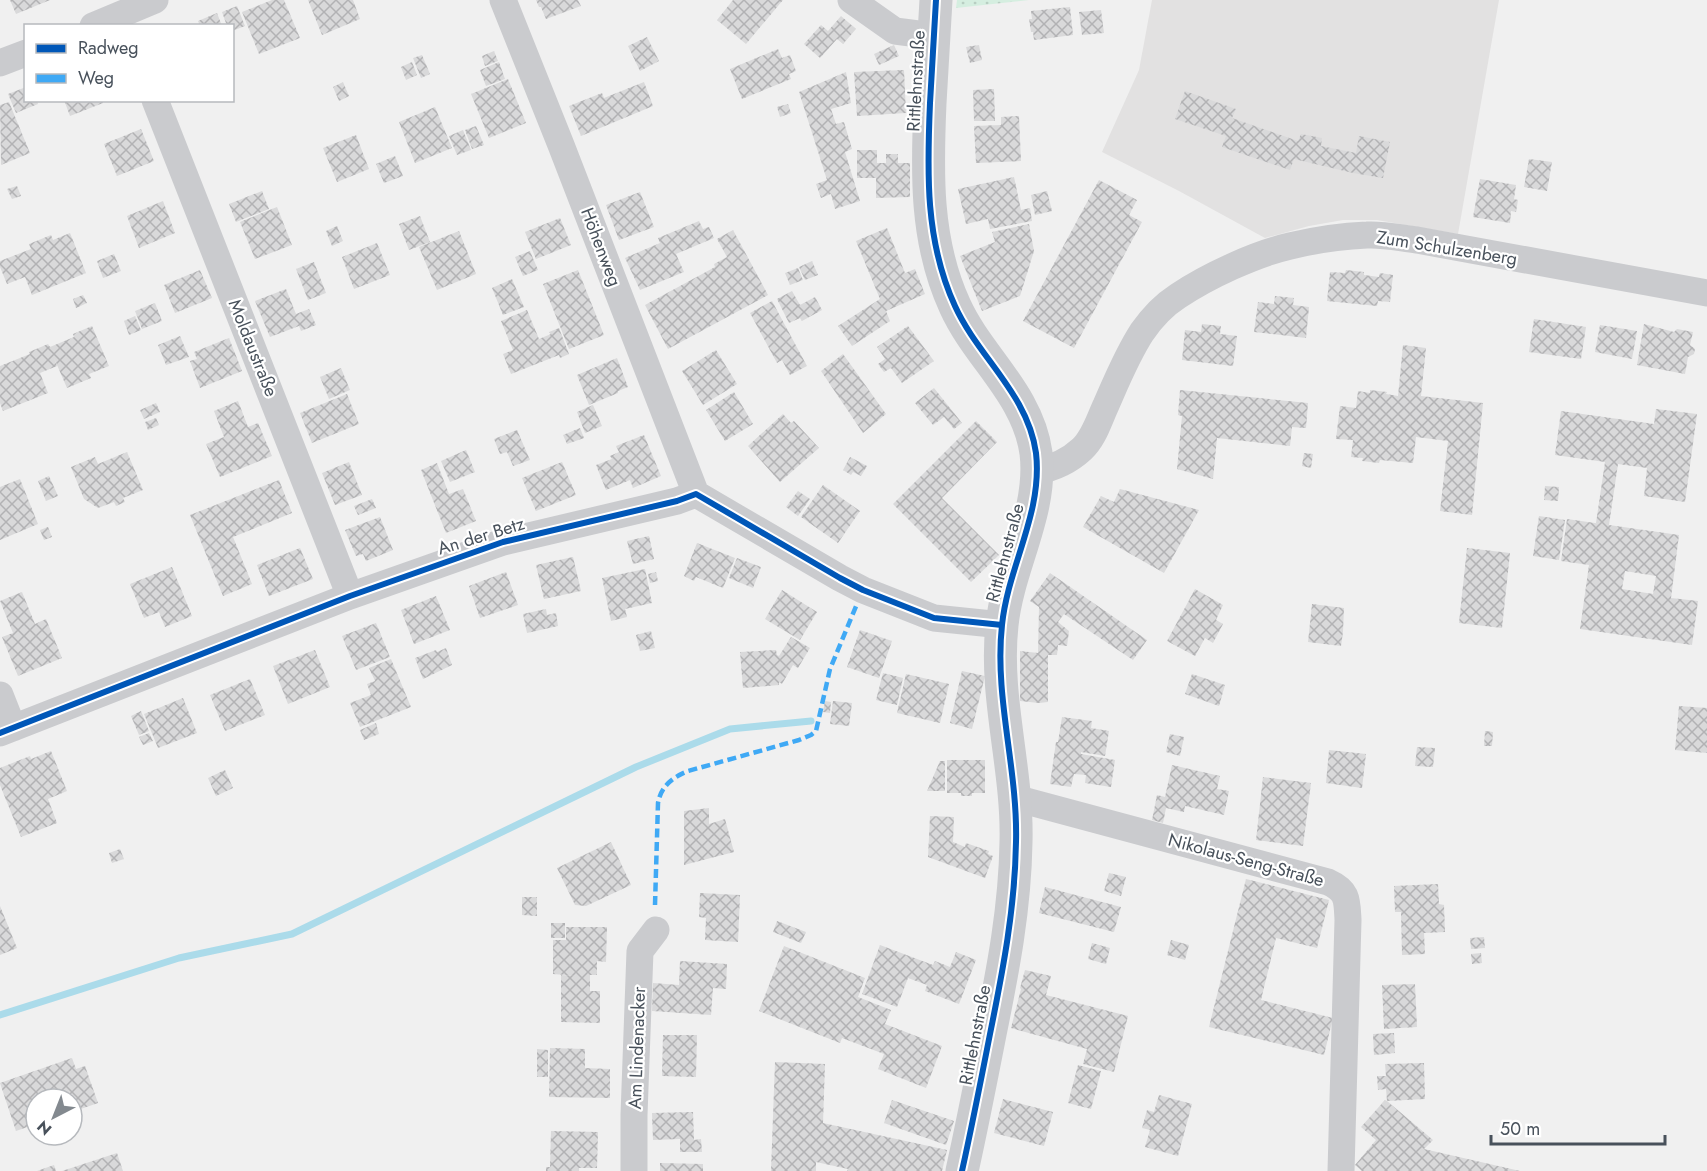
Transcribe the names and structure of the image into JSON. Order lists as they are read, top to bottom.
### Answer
{
  "streets": {
    "street": [
      "Rittlehnstraße",
      "Höhenweg",
      "Zum Schulzenberg",
      "Moldaustraße",
      "An der Betz",
      "Nikolaus-Seng-Straße",
      "Am Lindenacker"
    ]
  },
  "crossings": [
    ["Rittlehnstraße", "Zum Schulzenberg"],
    ["Rittlehnstraße", "Nikolaus-Seng-Straße"],
    ["Höhenweg", "An der Betz"],
    ["Moldaustraße", "An der Betz"]
  ],
  "legend": ["Radweg", "Weg"],
  "scale_bar": "50 m",
  "north": "bottom left"
}
